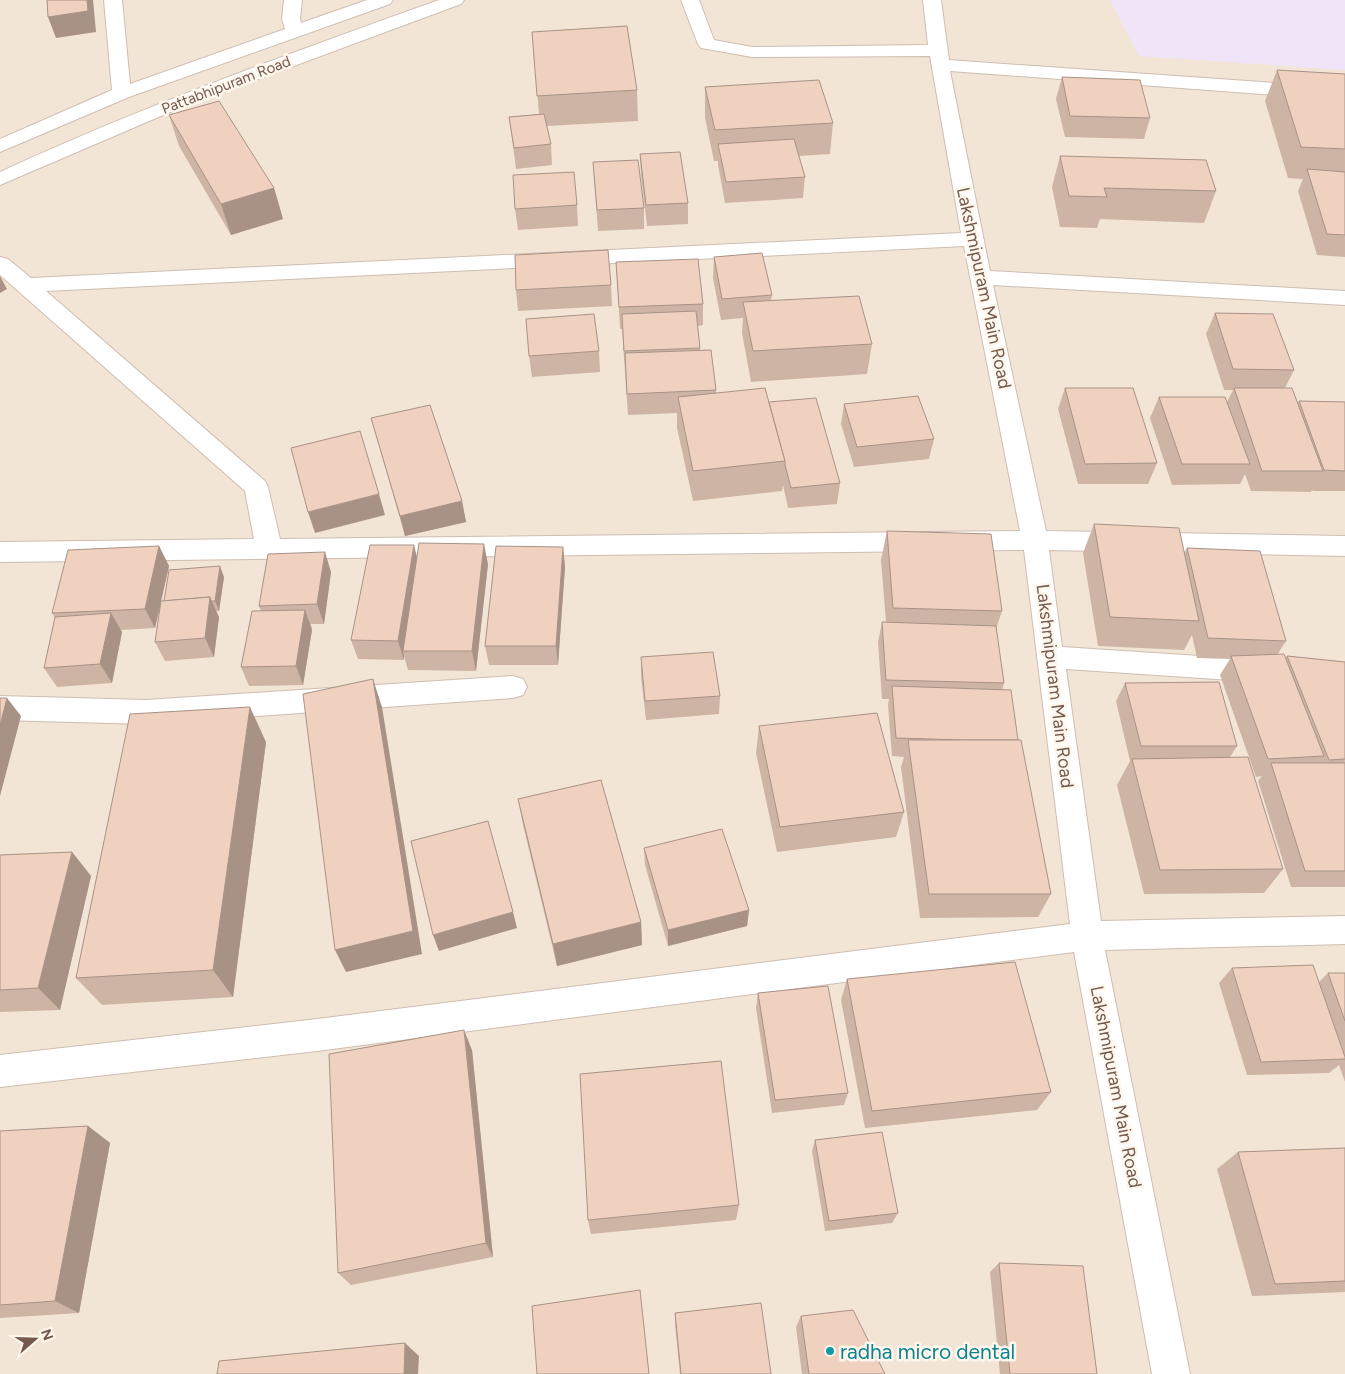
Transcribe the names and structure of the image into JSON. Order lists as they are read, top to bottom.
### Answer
{
  "streets": {
    "street": ["Pattabhipuram Road", "Lakshmipuram Main Road"]
  },
  "places": ["radha micro dental"],
  "north": "right"
}
